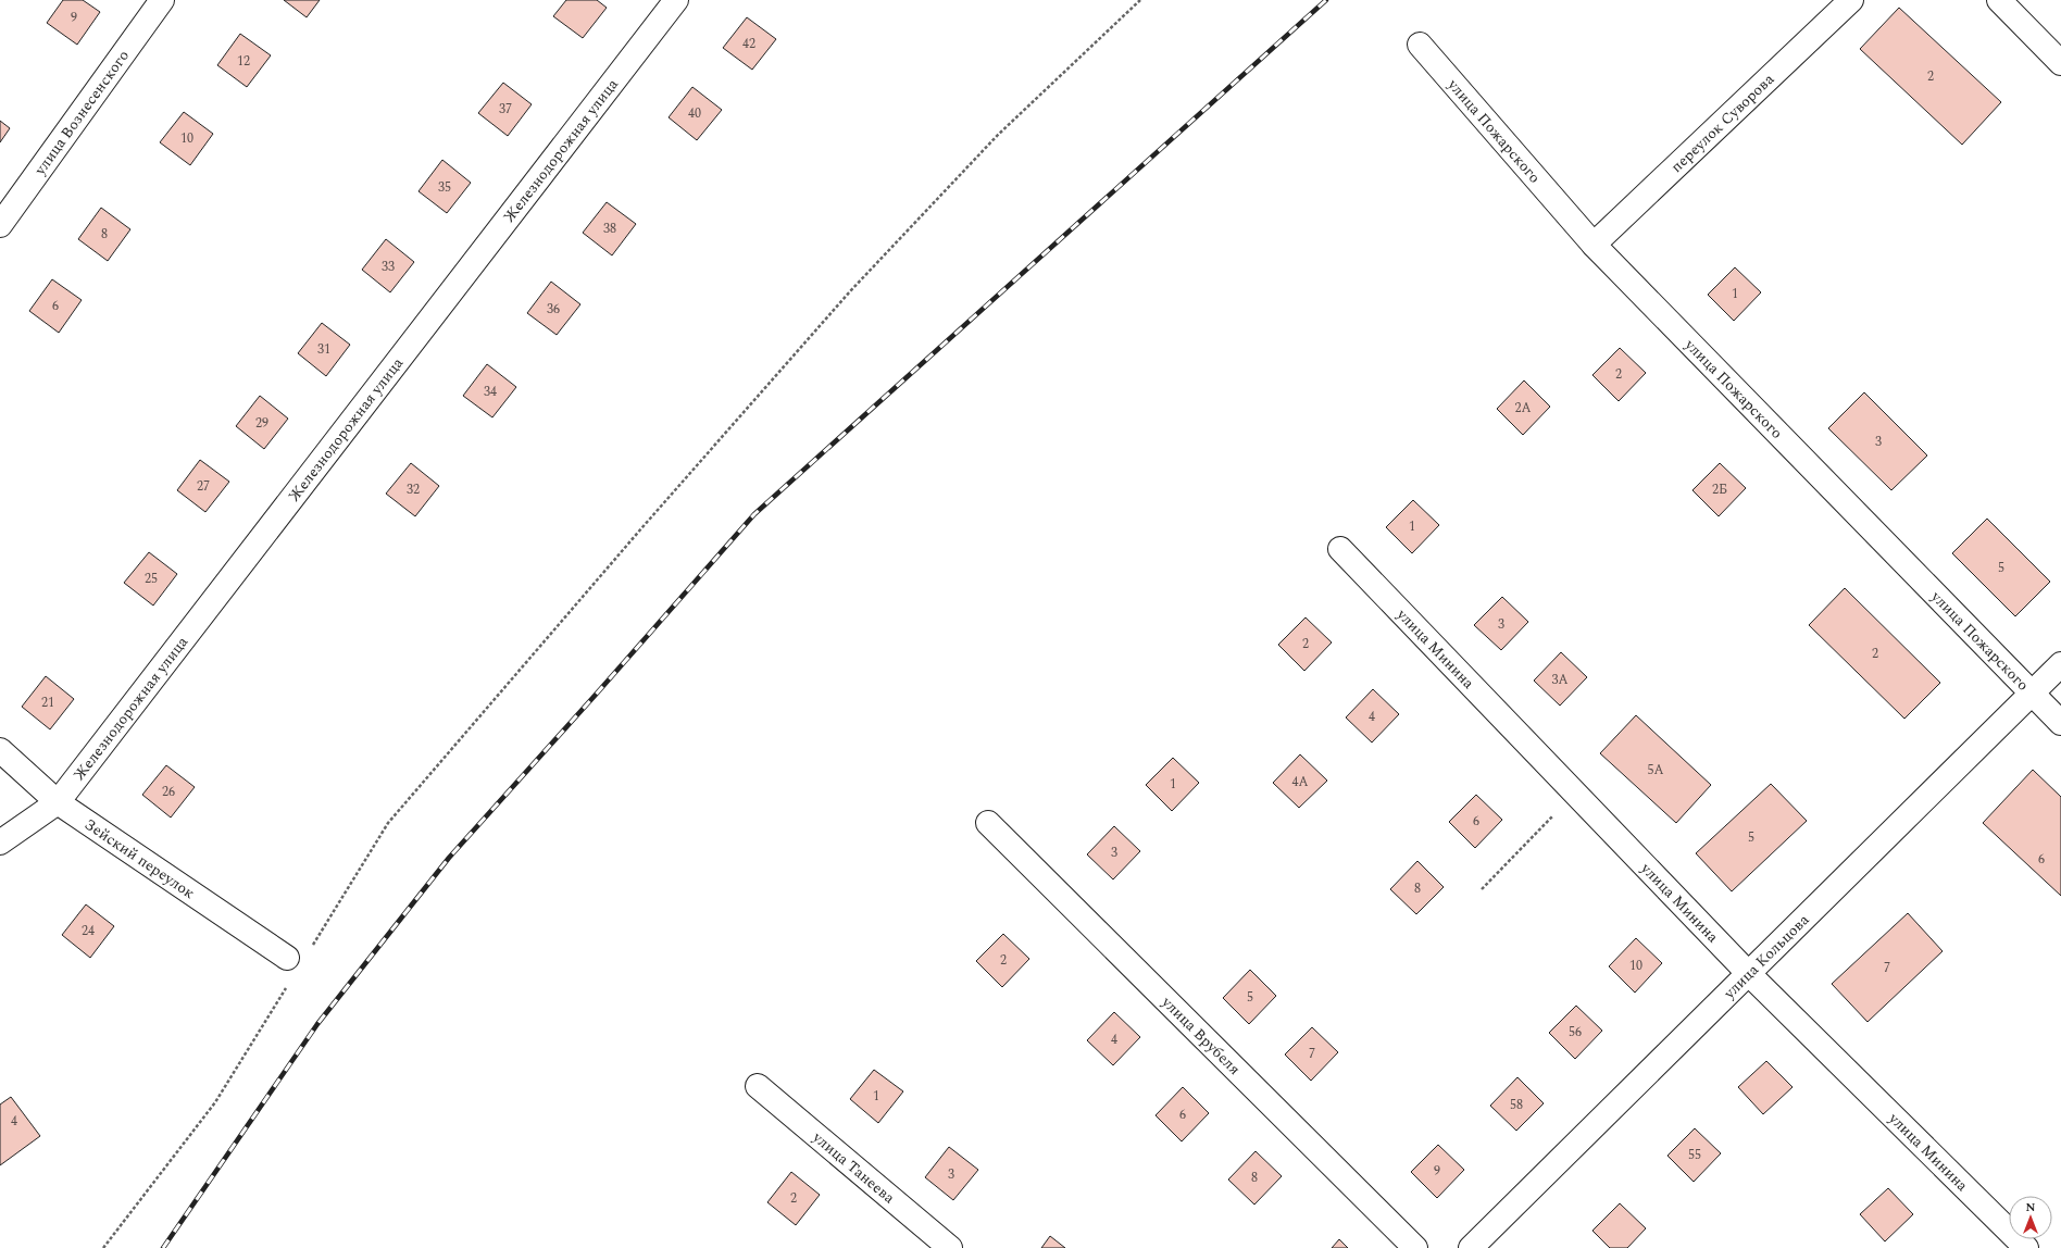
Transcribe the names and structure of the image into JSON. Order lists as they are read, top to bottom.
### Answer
{
  "streets": {
    "street": [
      "улица Вознесенского",
      "переулок Суворова",
      "улица Пожарского",
      "Железнодорожная улица",
      "улица Минина",
      "Зейский переулок",
      "улица Кольцова",
      "улица Врубеля",
      "улица Танеева"
    ]
  },
  "crossings": [
    ["переулок Суворова", "улица Пожарского"],
    ["улица Пожарского", "улица Кольцова"],
    ["Железнодорожная улица", "Зейский переулок"],
    ["улица Минина", "улица Кольцова"]
  ],
  "house_numbers": [
    "9",
    "42",
    "12",
    "2",
    "37",
    "40",
    "10",
    "35",
    "38",
    "8",
    "33",
    "1",
    "6",
    "36",
    "31",
    "2",
    "34",
    "2А",
    "29",
    "3",
    "27",
    "32",
    "2Б",
    "1",
    "5",
    "25",
    "3",
    "2",
    "2",
    "3А",
    "21",
    "4",
    "5А",
    "4А",
    "1",
    "26",
    "6",
    "5",
    "3",
    "6",
    "8",
    "24",
    "2",
    "10",
    "7",
    "5",
    "56",
    "4",
    "7",
    "1",
    "58",
    "6",
    "4",
    "55",
    "9",
    "3",
    "8",
    "2"
  ],
  "north": "top"
}
